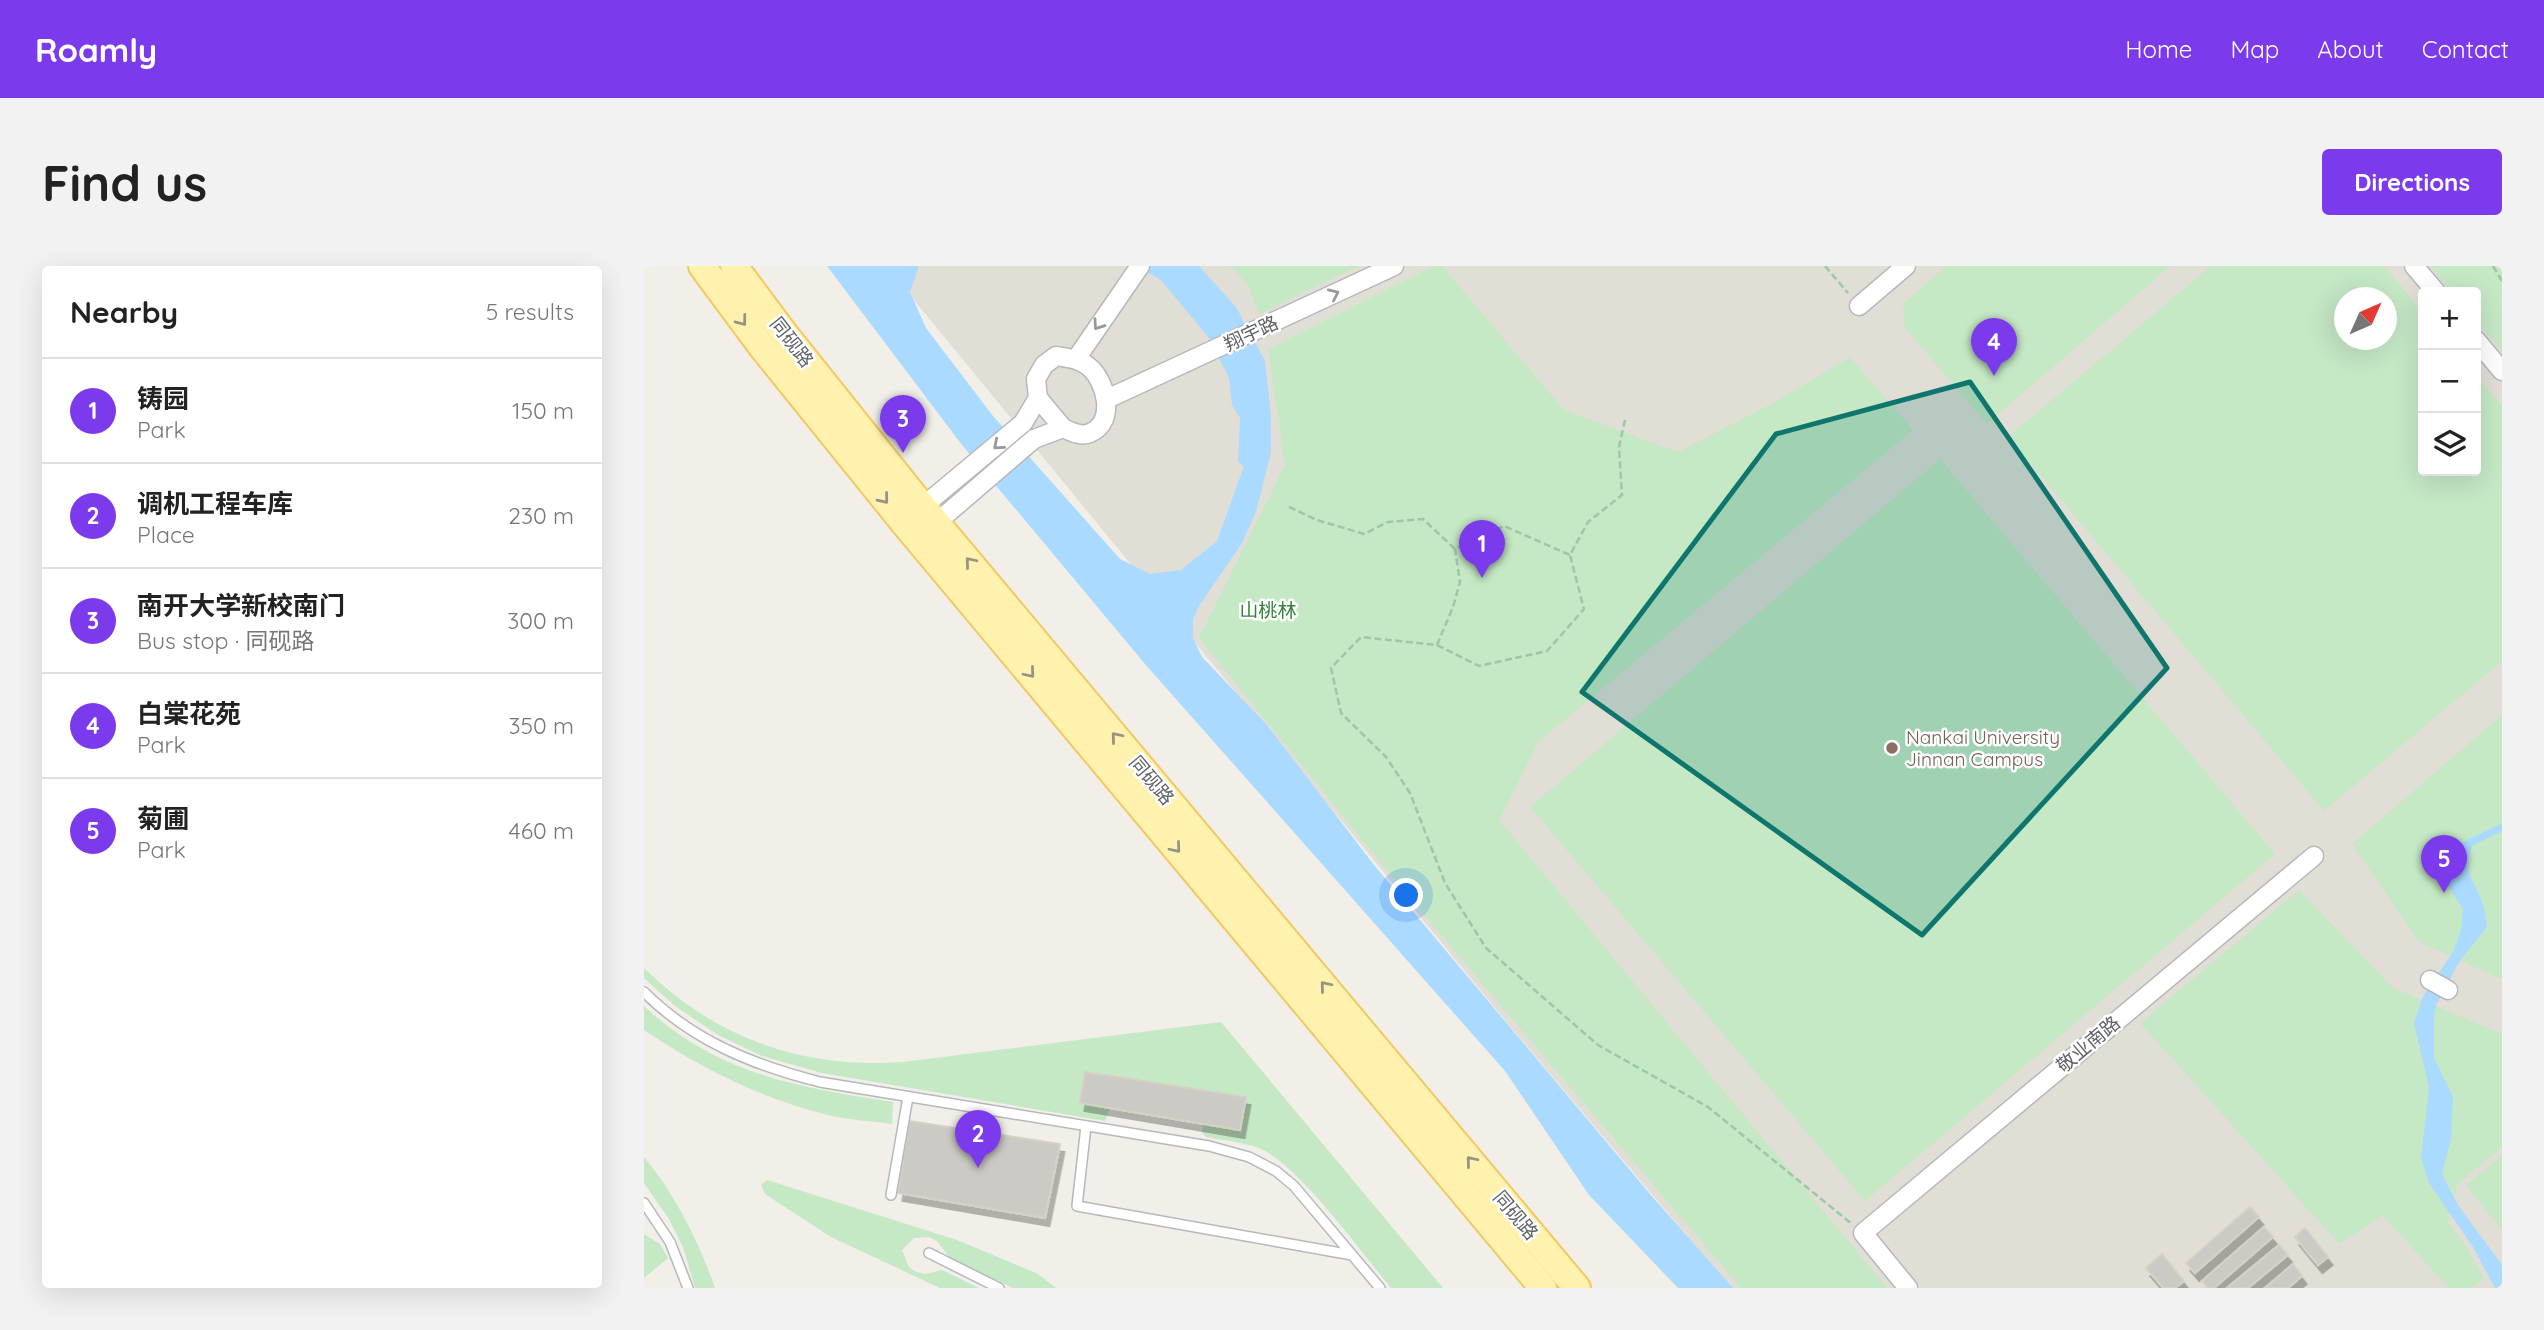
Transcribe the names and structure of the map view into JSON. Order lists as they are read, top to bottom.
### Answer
{
  "streets": {
    "main road": ["同砚路"],
    "street": ["翔宇路", "敬业南路"]
  },
  "one_way": ["翔宇路"],
  "parks": ["山桃林"],
  "places": ["Nankai University Jinnan Campus"],
  "north": "top right",
  "page": {
    "header": "Roamly",
    "nav": [
      "Home",
      "Map",
      "About",
      "Contact"
    ],
    "buttons": "Directions",
    "title": "Find us",
    "heading": ["Nearby", "5 results"],
    "map_buttons": ["+", "−"],
    "pins": [
      "4",
      "3",
      "1",
      "5",
      "2"
    ],
    "list": [
      {
        "mark": "1",
        "name": "铸园",
        "note": "Park",
        "value": "150 m"
      },
      {
        "mark": "2",
        "name": "调机工程车库",
        "note": "Place",
        "value": "230 m"
      },
      {
        "mark": "3",
        "name": "南开大学新校南门",
        "note": "Bus stop · 同砚路",
        "value": "300 m"
      },
      {
        "mark": "4",
        "name": "白棠花苑",
        "note": "Park",
        "value": "350 m"
      },
      {
        "mark": "5",
        "name": "菊圃",
        "note": "Park",
        "value": "460 m"
      }
    ]
  }
}
